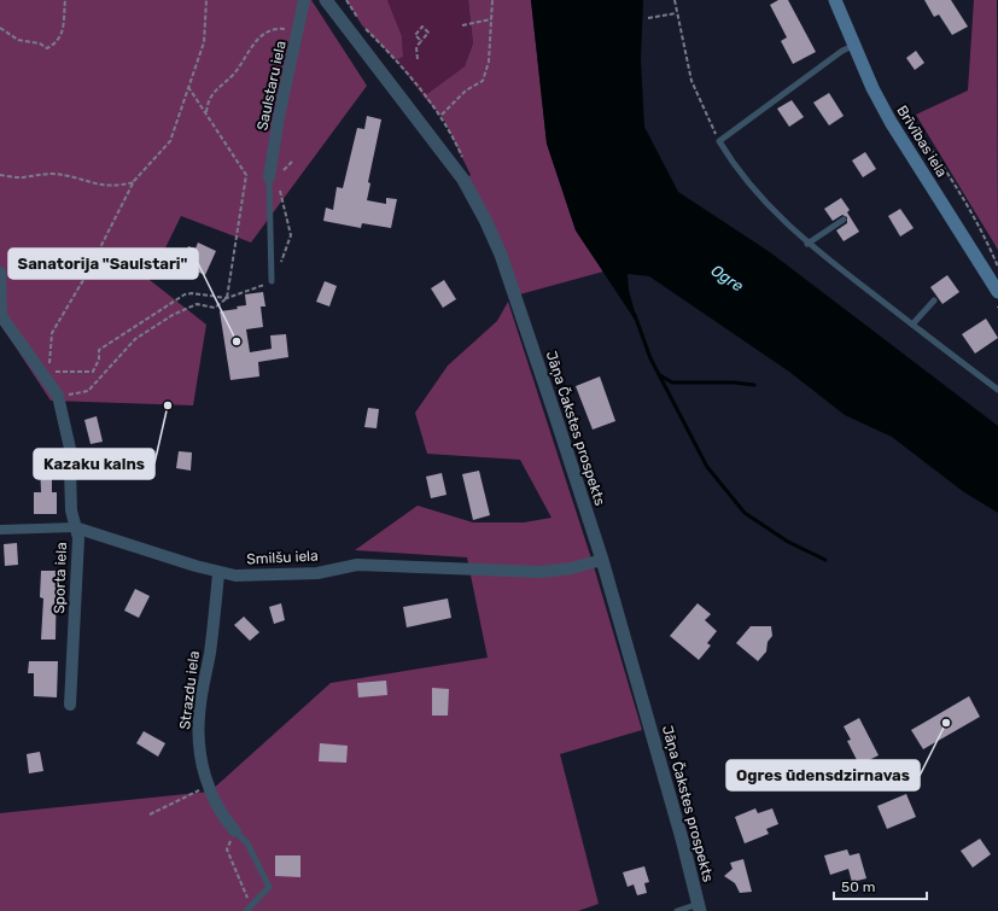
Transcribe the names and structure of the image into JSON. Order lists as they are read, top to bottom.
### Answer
{
  "streets": {
    "main road": ["Brīvības iela"],
    "street": [
      "Saulstaru iela",
      "Jāņa Čakstes prospekts",
      "Smilšu iela",
      "Sporta iela",
      "Strazdu iela"
    ]
  },
  "crossings": [
    ["Jāņa Čakstes prospekts", "Smilšu iela"],
    ["Smilšu iela", "Sporta iela"],
    ["Smilšu iela", "Strazdu iela"]
  ],
  "water": ["Ogre"],
  "places": ["Sanatorija \"Saulstari\"", "Kazaku kalns", "Ogres ūdensdzirnavas"],
  "scale_bar": "50 m"
}
